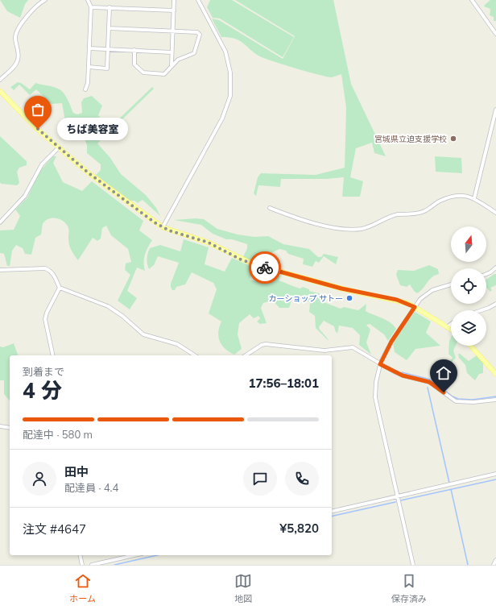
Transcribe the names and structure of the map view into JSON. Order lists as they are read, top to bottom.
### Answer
{
  "places": ["ちば美容室", "宮城県立迫支援学校", "カーショップ サトー"],
  "north": "top",
  "page": {
    "bubble": "ちば美容室",
    "heading": ["4 分", "到着まで", "17:56–18:01"],
    "panel": [
      "田中",
      "配達員 · 4.4",
      "注文 #4647",
      "¥5,820"
    ],
    "bar": "配達中 · 580 m",
    "tabs": ["ホーム", "地図", "保存済み"]
  }
}
